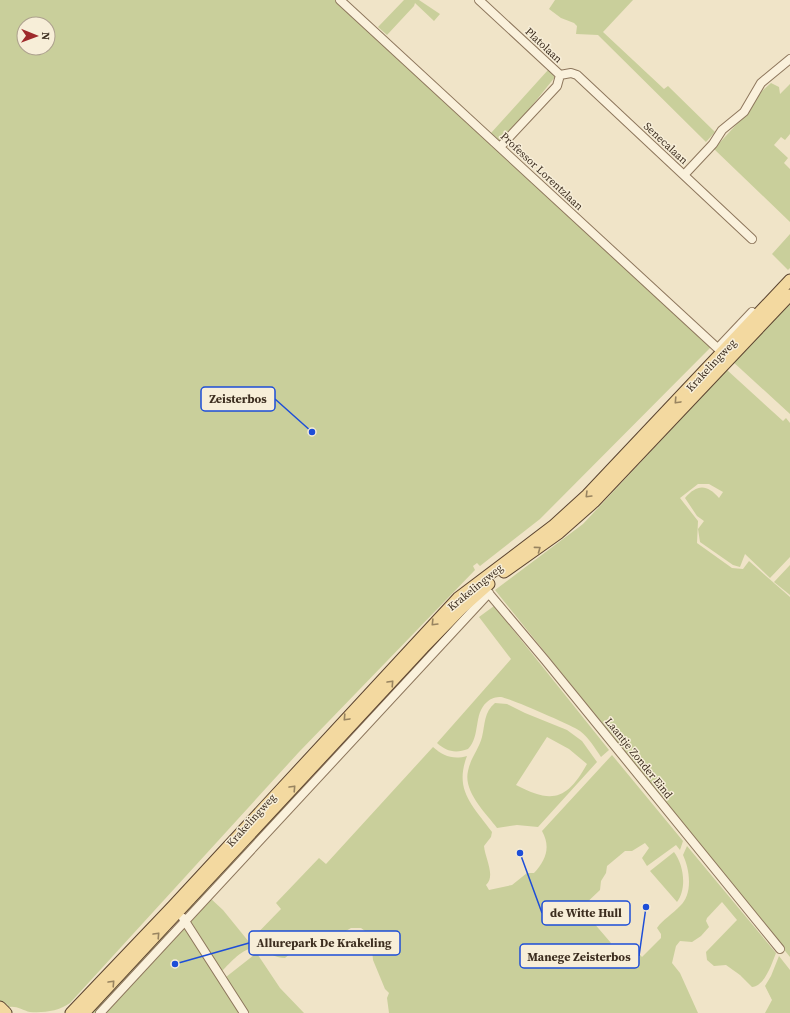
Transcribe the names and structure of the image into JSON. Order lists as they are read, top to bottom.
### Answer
{
  "streets": {
    "main road": ["Krakelingweg"],
    "street": [
      "Platolaan",
      "Senecalaan",
      "Professor Lorentzlaan",
      "Laantje Zonder Eind"
    ]
  },
  "crossings": [
    ["Platolaan", "Senecalaan"],
    ["Platolaan", "Professor Lorentzlaan"],
    ["Professor Lorentzlaan", "Krakelingweg"],
    ["Krakelingweg", "Laantje Zonder Eind"]
  ],
  "places": [
    "Zeisterbos",
    "de Witte Hull",
    "Manege Zeisterbos",
    "Allurepark De Krakeling"
  ],
  "north": "right"
}
